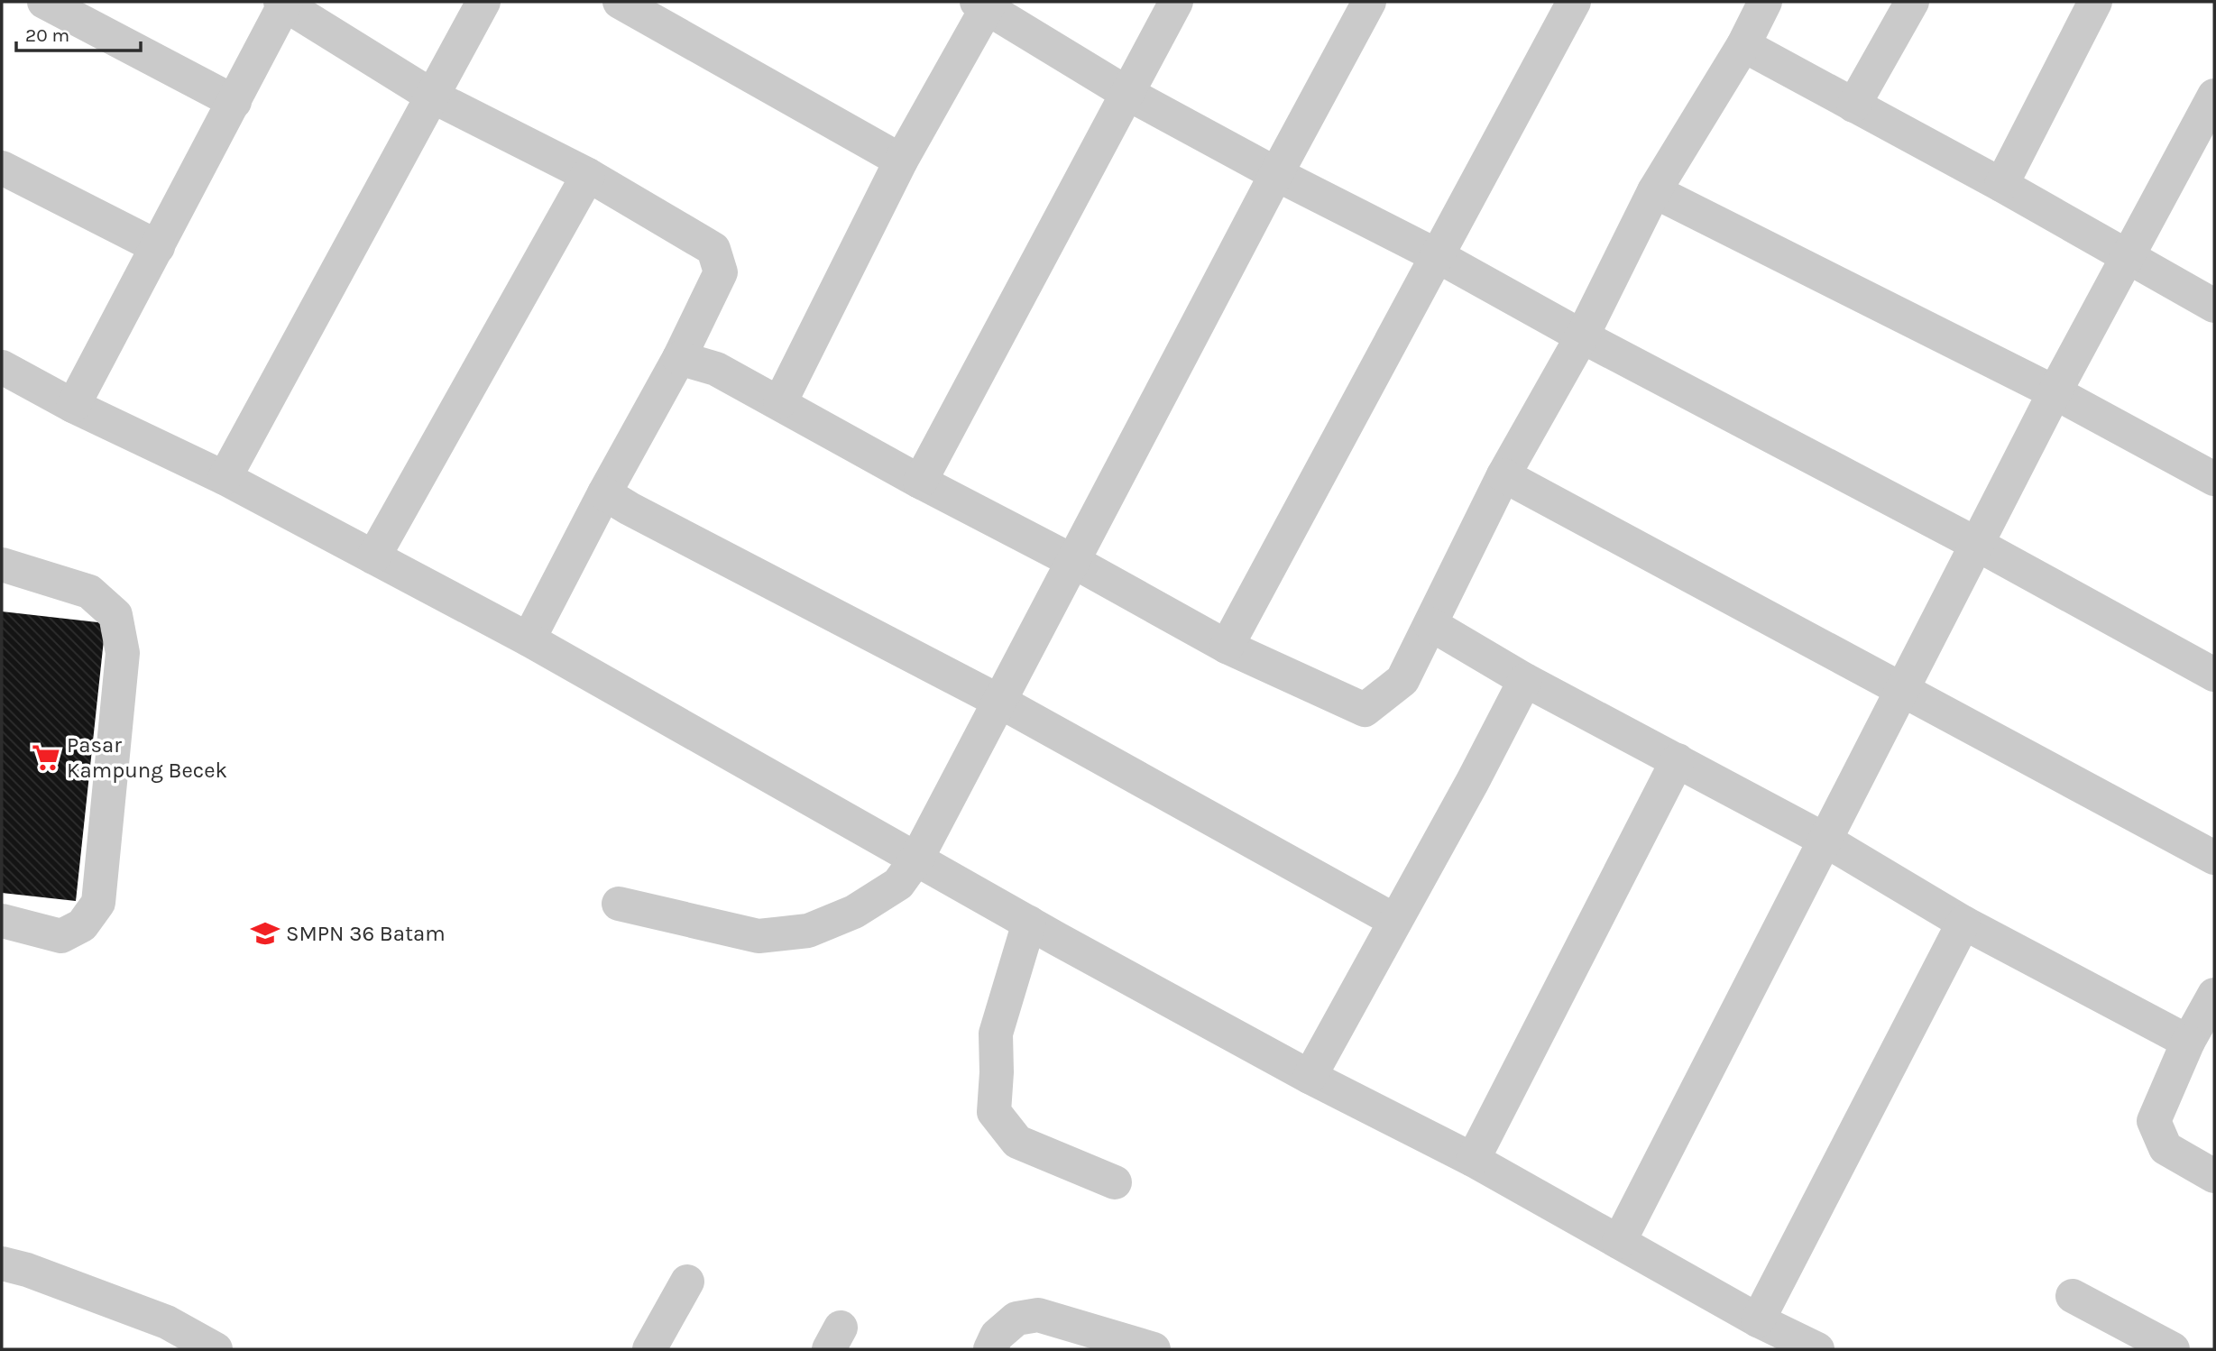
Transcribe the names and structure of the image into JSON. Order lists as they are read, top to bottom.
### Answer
{
  "places": {
    "supermarket": ["Pasar Kampung Becek"],
    "school or university": ["SMPN 36 Batam"]
  },
  "scale_bar": "20 m"
}
